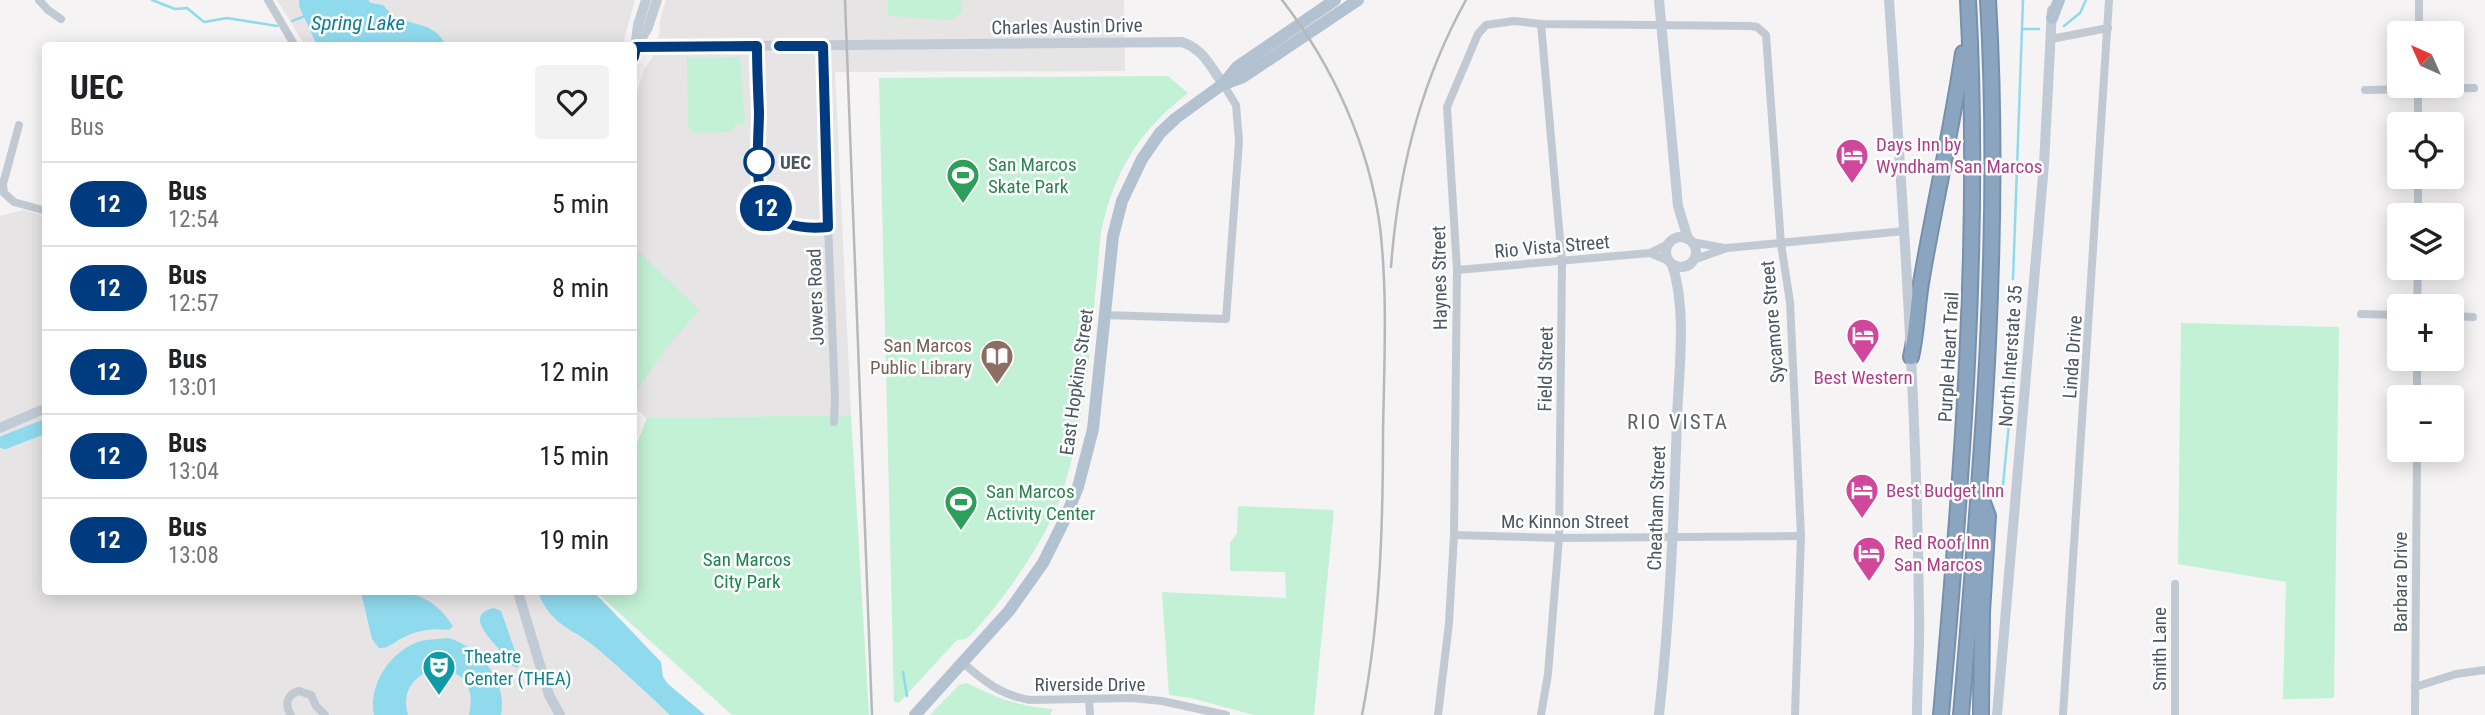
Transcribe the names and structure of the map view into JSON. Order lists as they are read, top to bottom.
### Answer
{
  "streets": {
    "highway": ["Purple Heart Trail"],
    "main road": [
      "Charles Austin Drive",
      "North Interstate 35",
      "East Hopkins Street",
      "Cheatham Street"
    ],
    "street": [
      "Rio Vista Street",
      "Haynes Street",
      "Jowers Road",
      "Sycamore Street",
      "Linda Drive",
      "Field Street",
      "Mc Kinnon Street",
      "Barbara Drive",
      "Smith Lane",
      "Riverside Drive"
    ]
  },
  "crossings": [
    ["Charles Austin Drive", "Jowers Road"],
    ["Charles Austin Drive", "East Hopkins Street"],
    ["Rio Vista Street", "Haynes Street"],
    ["Rio Vista Street", "Field Street"],
    ["Rio Vista Street", "Cheatham Street"],
    ["Haynes Street", "Sycamore Street"],
    ["Haynes Street", "Field Street"],
    ["Haynes Street", "Mc Kinnon Street"],
    ["Sycamore Street", "Mc Kinnon Street"],
    ["Field Street", "Mc Kinnon Street"],
    ["East Hopkins Street", "Riverside Drive"],
    ["Cheatham Street", "Mc Kinnon Street"]
  ],
  "districts": ["RIO VISTA"],
  "water": ["Spring Lake"],
  "parks": ["San Marcos City Park"],
  "places": {
    "other": ["UEC"],
    "hotel": [
      "Days Inn by Wyndham San Marcos",
      "Best Western",
      "Best Budget Inn",
      "Red Roof Inn San Marcos"
    ],
    "sports": ["San Marcos Skate Park", "San Marcos Activity Center"],
    "library": ["San Marcos Public Library"],
    "theatre": ["Theatre Center (THEA)"]
  },
  "lines": ["bus line 12"],
  "north": "top left",
  "page": {
    "on_map": "12",
    "map_buttons": ["+", "−"],
    "heading": ["UEC", "Bus"],
    "list": [
      {
        "mark": "12",
        "name": "Bus",
        "note": "12:54",
        "value": "5 min"
      },
      {
        "mark": "12",
        "name": "Bus",
        "note": "12:57",
        "value": "8 min"
      },
      {
        "mark": "12",
        "name": "Bus",
        "note": "13:01",
        "value": "12 min"
      },
      {
        "mark": "12",
        "name": "Bus",
        "note": "13:04",
        "value": "15 min"
      },
      {
        "mark": "12",
        "name": "Bus",
        "note": "13:08",
        "value": "19 min"
      }
    ]
  }
}
